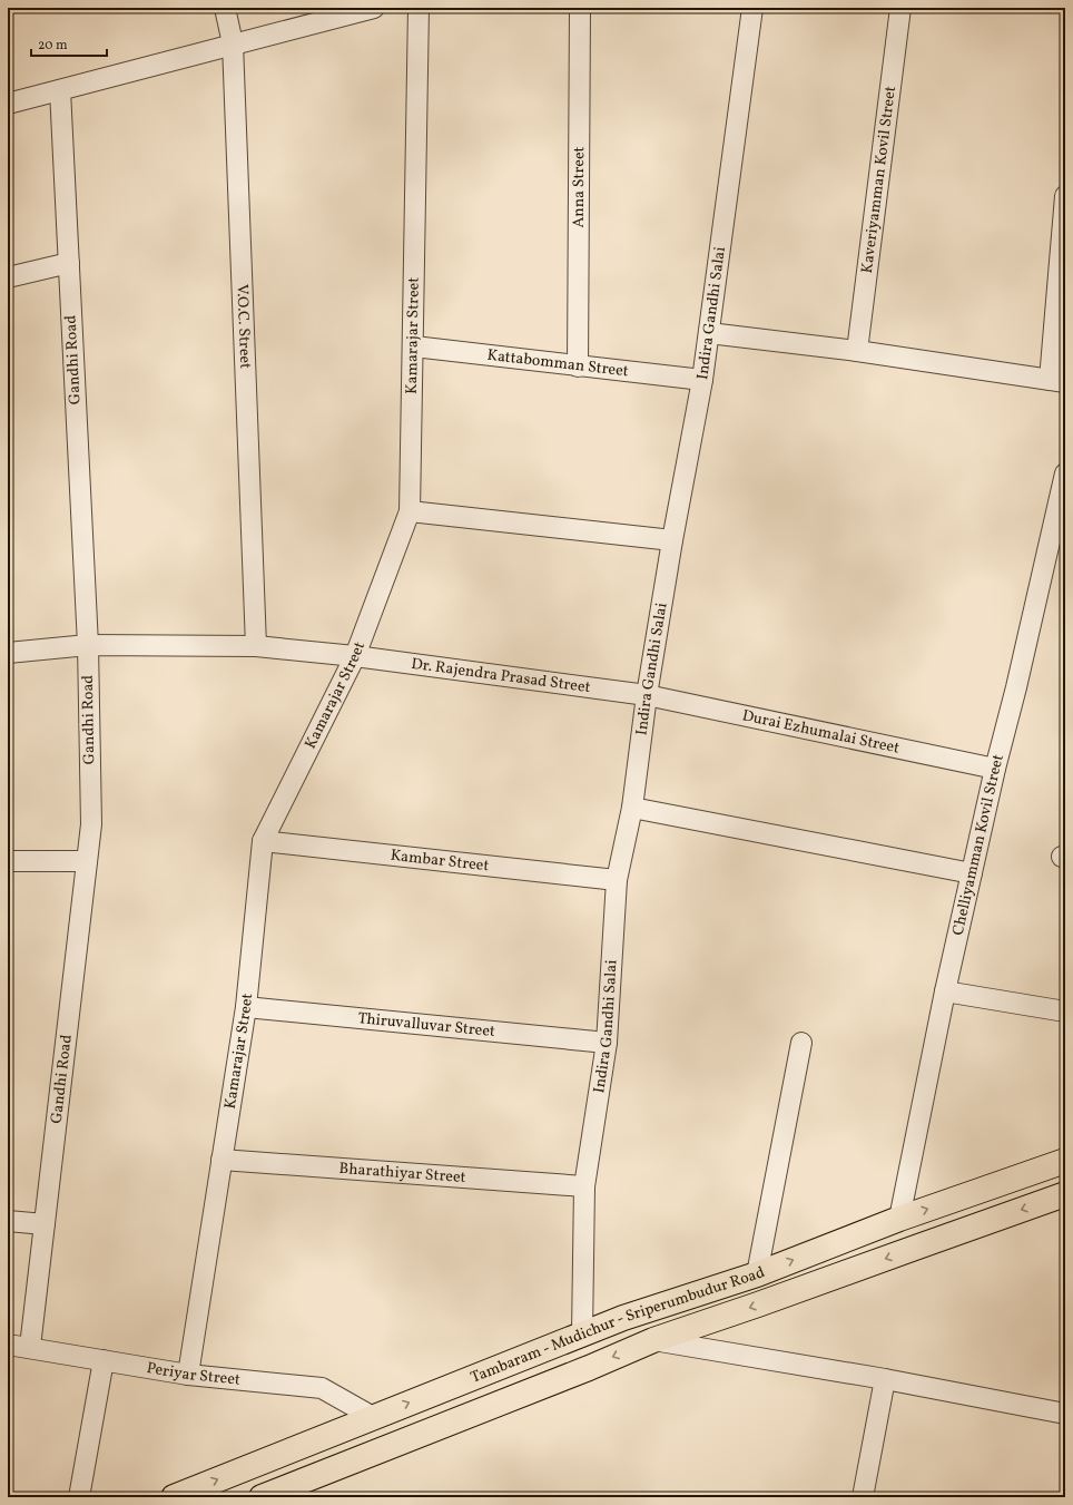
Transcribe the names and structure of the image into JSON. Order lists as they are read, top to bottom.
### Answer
{
  "streets": {
    "main road": ["Tambaram - Mudichur - Sriperumbudur Road"],
    "street": [
      "Kaveriyamman Kovil Street",
      "Anna Street",
      "Indira Gandhi Salai",
      "V.O.C. Street",
      "Kamarajar Street",
      "Gandhi Road",
      "Kattabomman Street",
      "Dr. Rajendra Prasad Street",
      "Durai Ezhumalai Street",
      "Chelliyamman Kovil Street",
      "Kambar Street",
      "Thiruvalluvar Street",
      "Bharathiyar Street",
      "Periyar Street"
    ]
  },
  "crossings": [
    ["Anna Street", "Kattabomman Street"],
    ["Indira Gandhi Salai", "Kattabomman Street"],
    ["Indira Gandhi Salai", "Dr. Rajendra Prasad Street"],
    ["Indira Gandhi Salai", "Durai Ezhumalai Street"],
    ["Indira Gandhi Salai", "Kambar Street"],
    ["Indira Gandhi Salai", "Thiruvalluvar Street"],
    ["Indira Gandhi Salai", "Bharathiyar Street"],
    ["Indira Gandhi Salai", "Tambaram - Mudichur - Sriperumbudur Road"],
    ["V.O.C. Street", "Dr. Rajendra Prasad Street"],
    ["Kamarajar Street", "Kattabomman Street"],
    ["Kamarajar Street", "Dr. Rajendra Prasad Street"],
    ["Kamarajar Street", "Kambar Street"],
    ["Kamarajar Street", "Thiruvalluvar Street"],
    ["Kamarajar Street", "Bharathiyar Street"],
    ["Kamarajar Street", "Periyar Street"],
    ["Gandhi Road", "Dr. Rajendra Prasad Street"],
    ["Gandhi Road", "Periyar Street"],
    ["Dr. Rajendra Prasad Street", "Durai Ezhumalai Street"],
    ["Durai Ezhumalai Street", "Chelliyamman Kovil Street"],
    ["Chelliyamman Kovil Street", "Tambaram - Mudichur - Sriperumbudur Road"],
    ["Tambaram - Mudichur - Sriperumbudur Road", "Periyar Street"]
  ],
  "scale_bar": "20 m"
}
